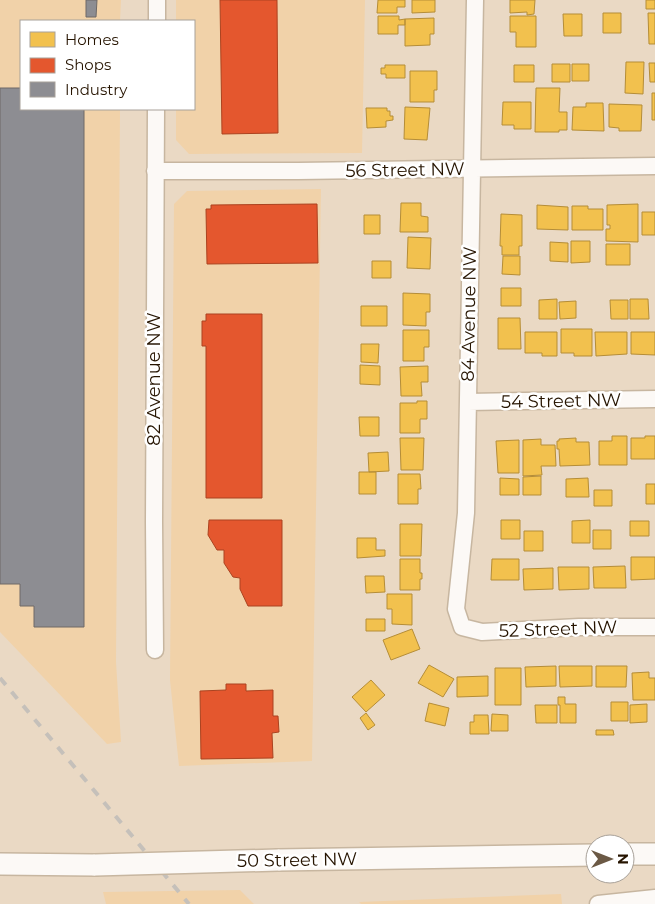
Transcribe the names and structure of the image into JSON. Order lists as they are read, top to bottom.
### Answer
{
  "streets": {
    "main road": ["50 Street NW"],
    "street": [
      "56 Street NW",
      "84 Avenue NW",
      "82 Avenue NW",
      "54 Street NW",
      "52 Street NW"
    ]
  },
  "crossings": [
    ["56 Street NW", "84 Avenue NW"],
    ["56 Street NW", "82 Avenue NW"],
    ["84 Avenue NW", "54 Street NW"],
    ["84 Avenue NW", "52 Street NW"]
  ],
  "legend": ["Homes", "Shops", "Industry"],
  "north": "right"
}
